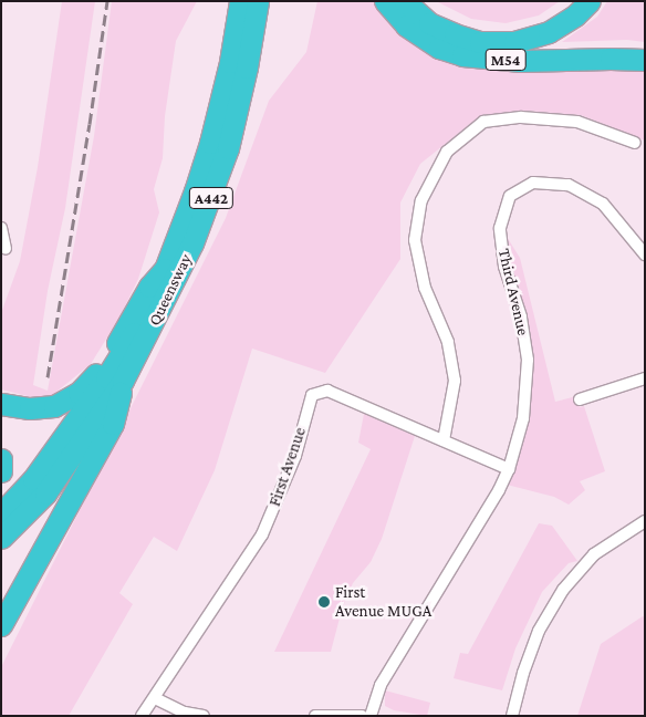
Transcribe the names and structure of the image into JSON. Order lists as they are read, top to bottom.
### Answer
{
  "streets": {
    "highway": ["M54", "A442", "Queensway"],
    "street": ["Third Avenue", "First Avenue"]
  },
  "crossings": [
    ["A442", "Queensway"],
    ["Third Avenue", "First Avenue"]
  ],
  "places": ["First Avenue MUGA"]
}
